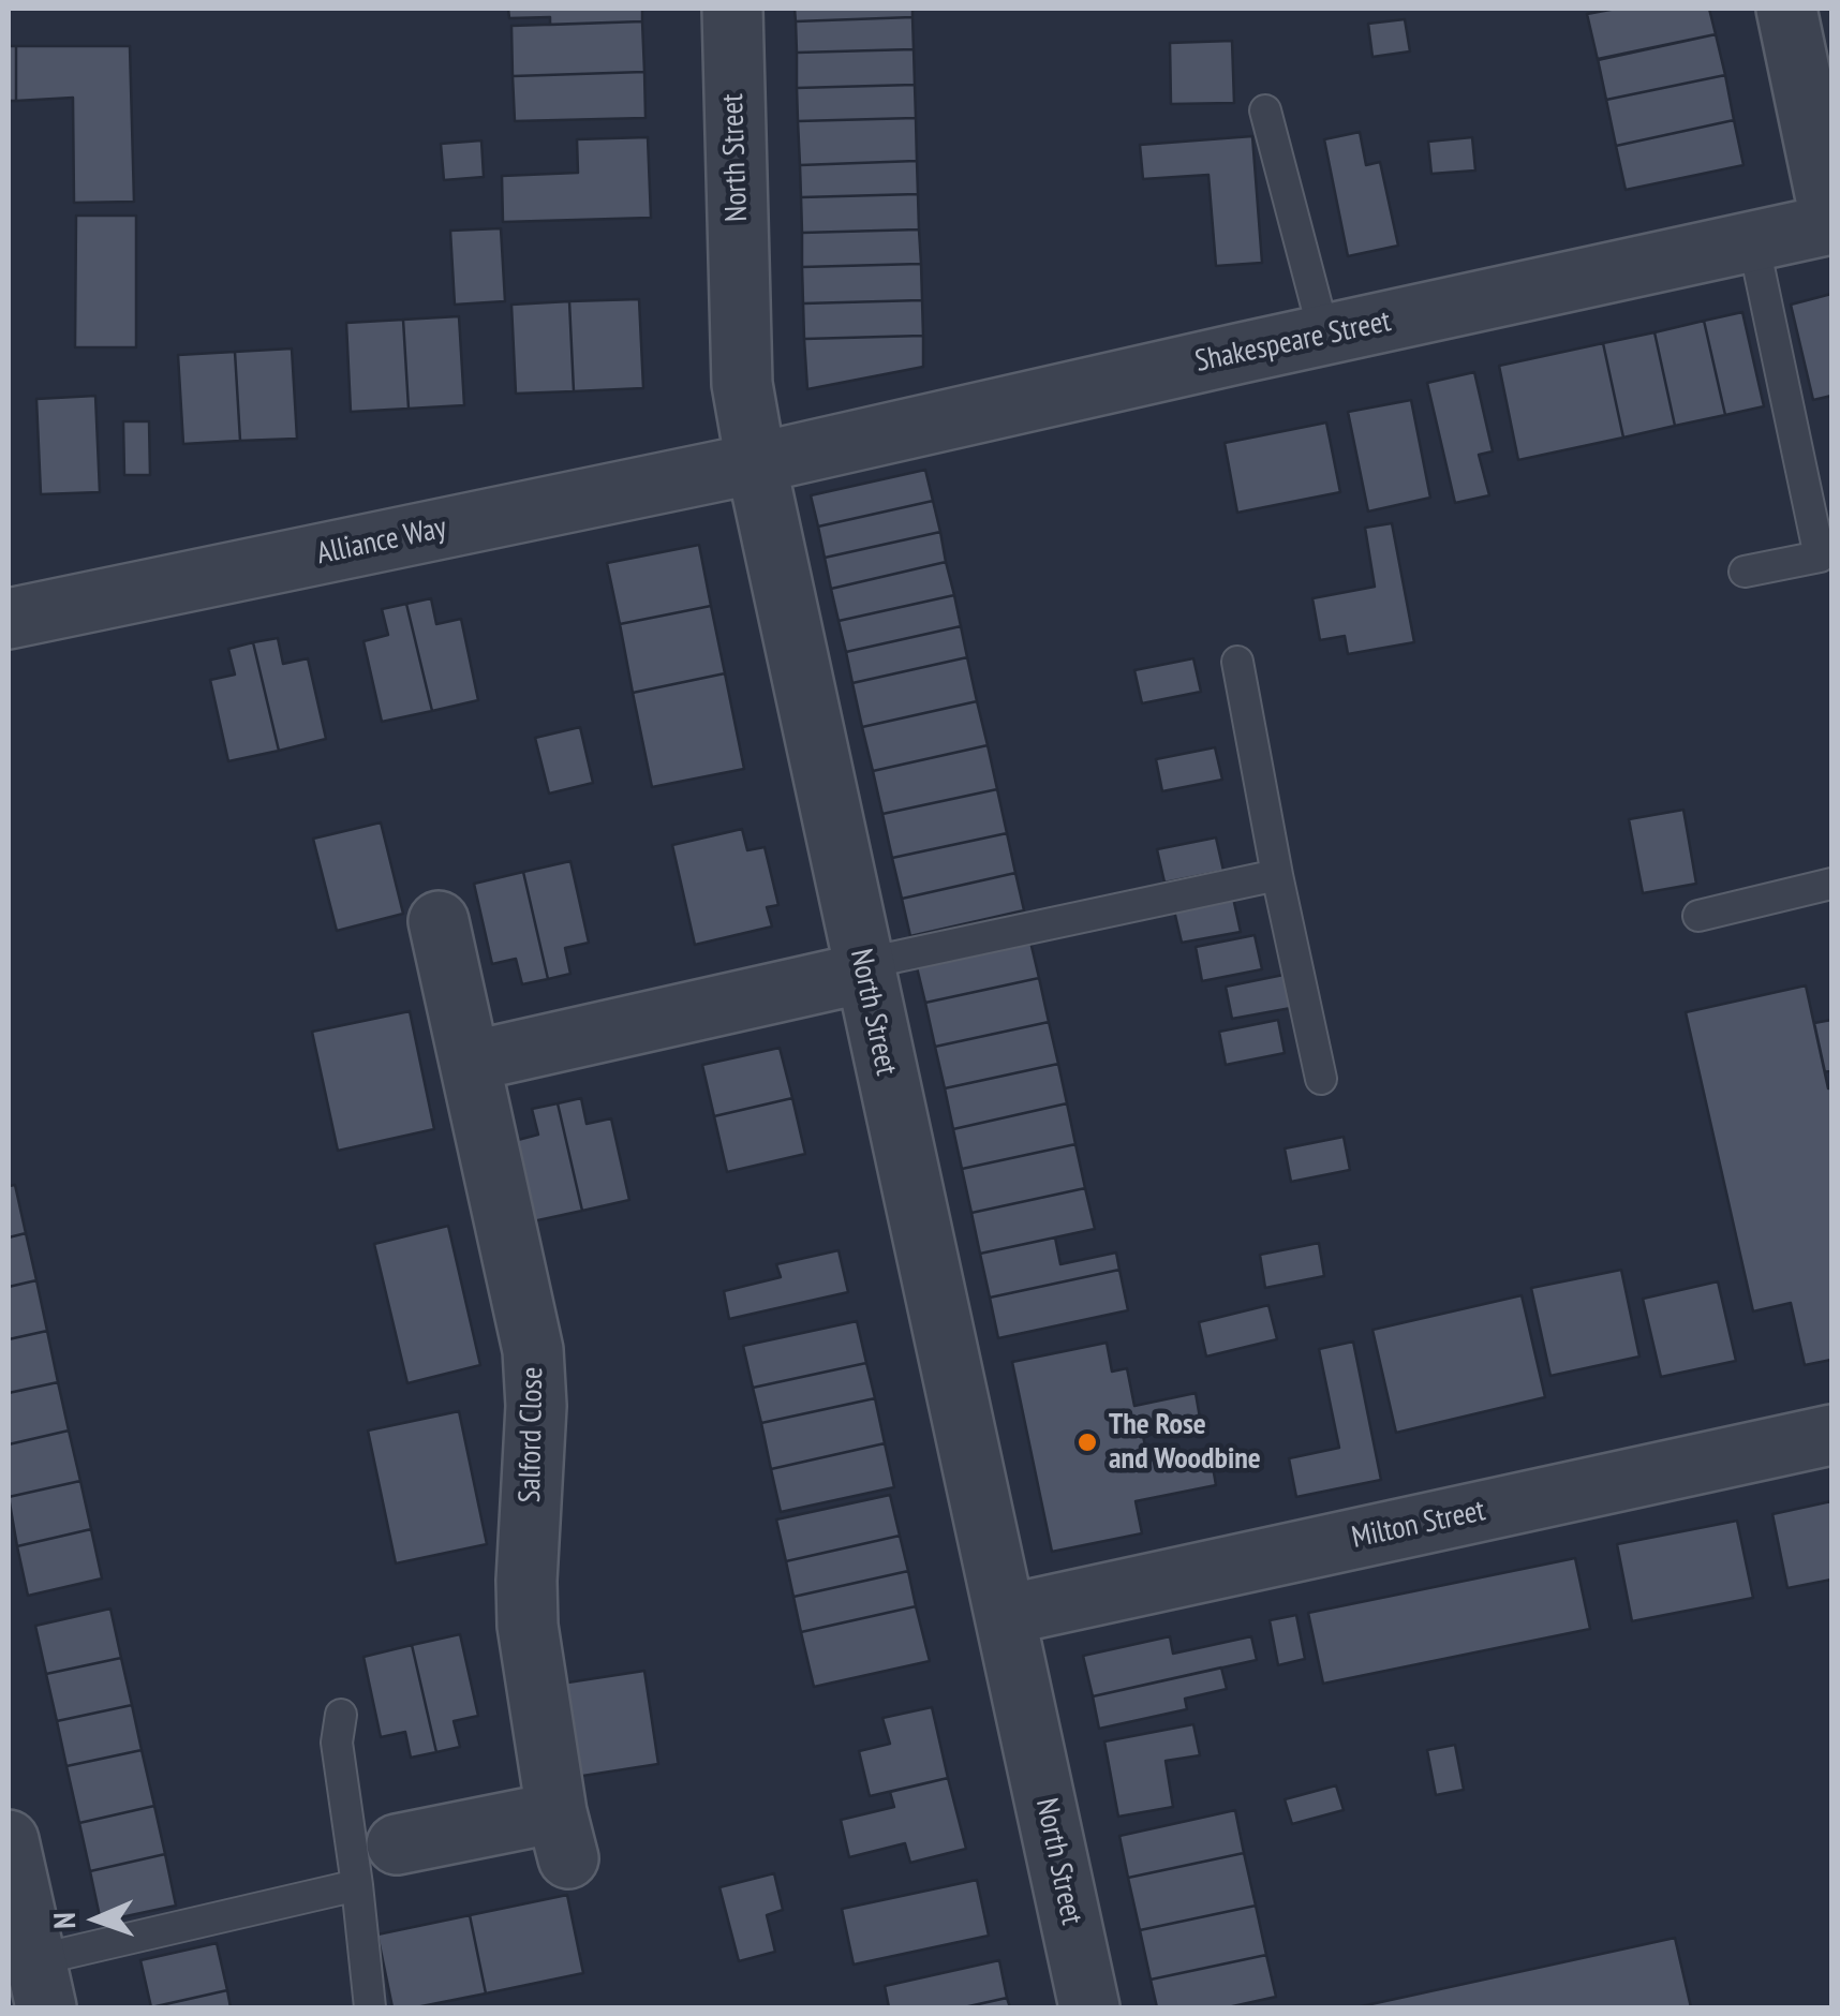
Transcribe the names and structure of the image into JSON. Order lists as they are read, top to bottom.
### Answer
{
  "streets": {
    "street": [
      "North Street",
      "Shakespeare Street",
      "Alliance Way",
      "Salford Close",
      "Milton Street"
    ]
  },
  "crossings": [
    ["North Street", "Shakespeare Street"],
    ["North Street", "Alliance Way"],
    ["North Street", "Milton Street"],
    ["Shakespeare Street", "Alliance Way"]
  ],
  "places": ["The Rose and Woodbine"],
  "north": "left"
}
